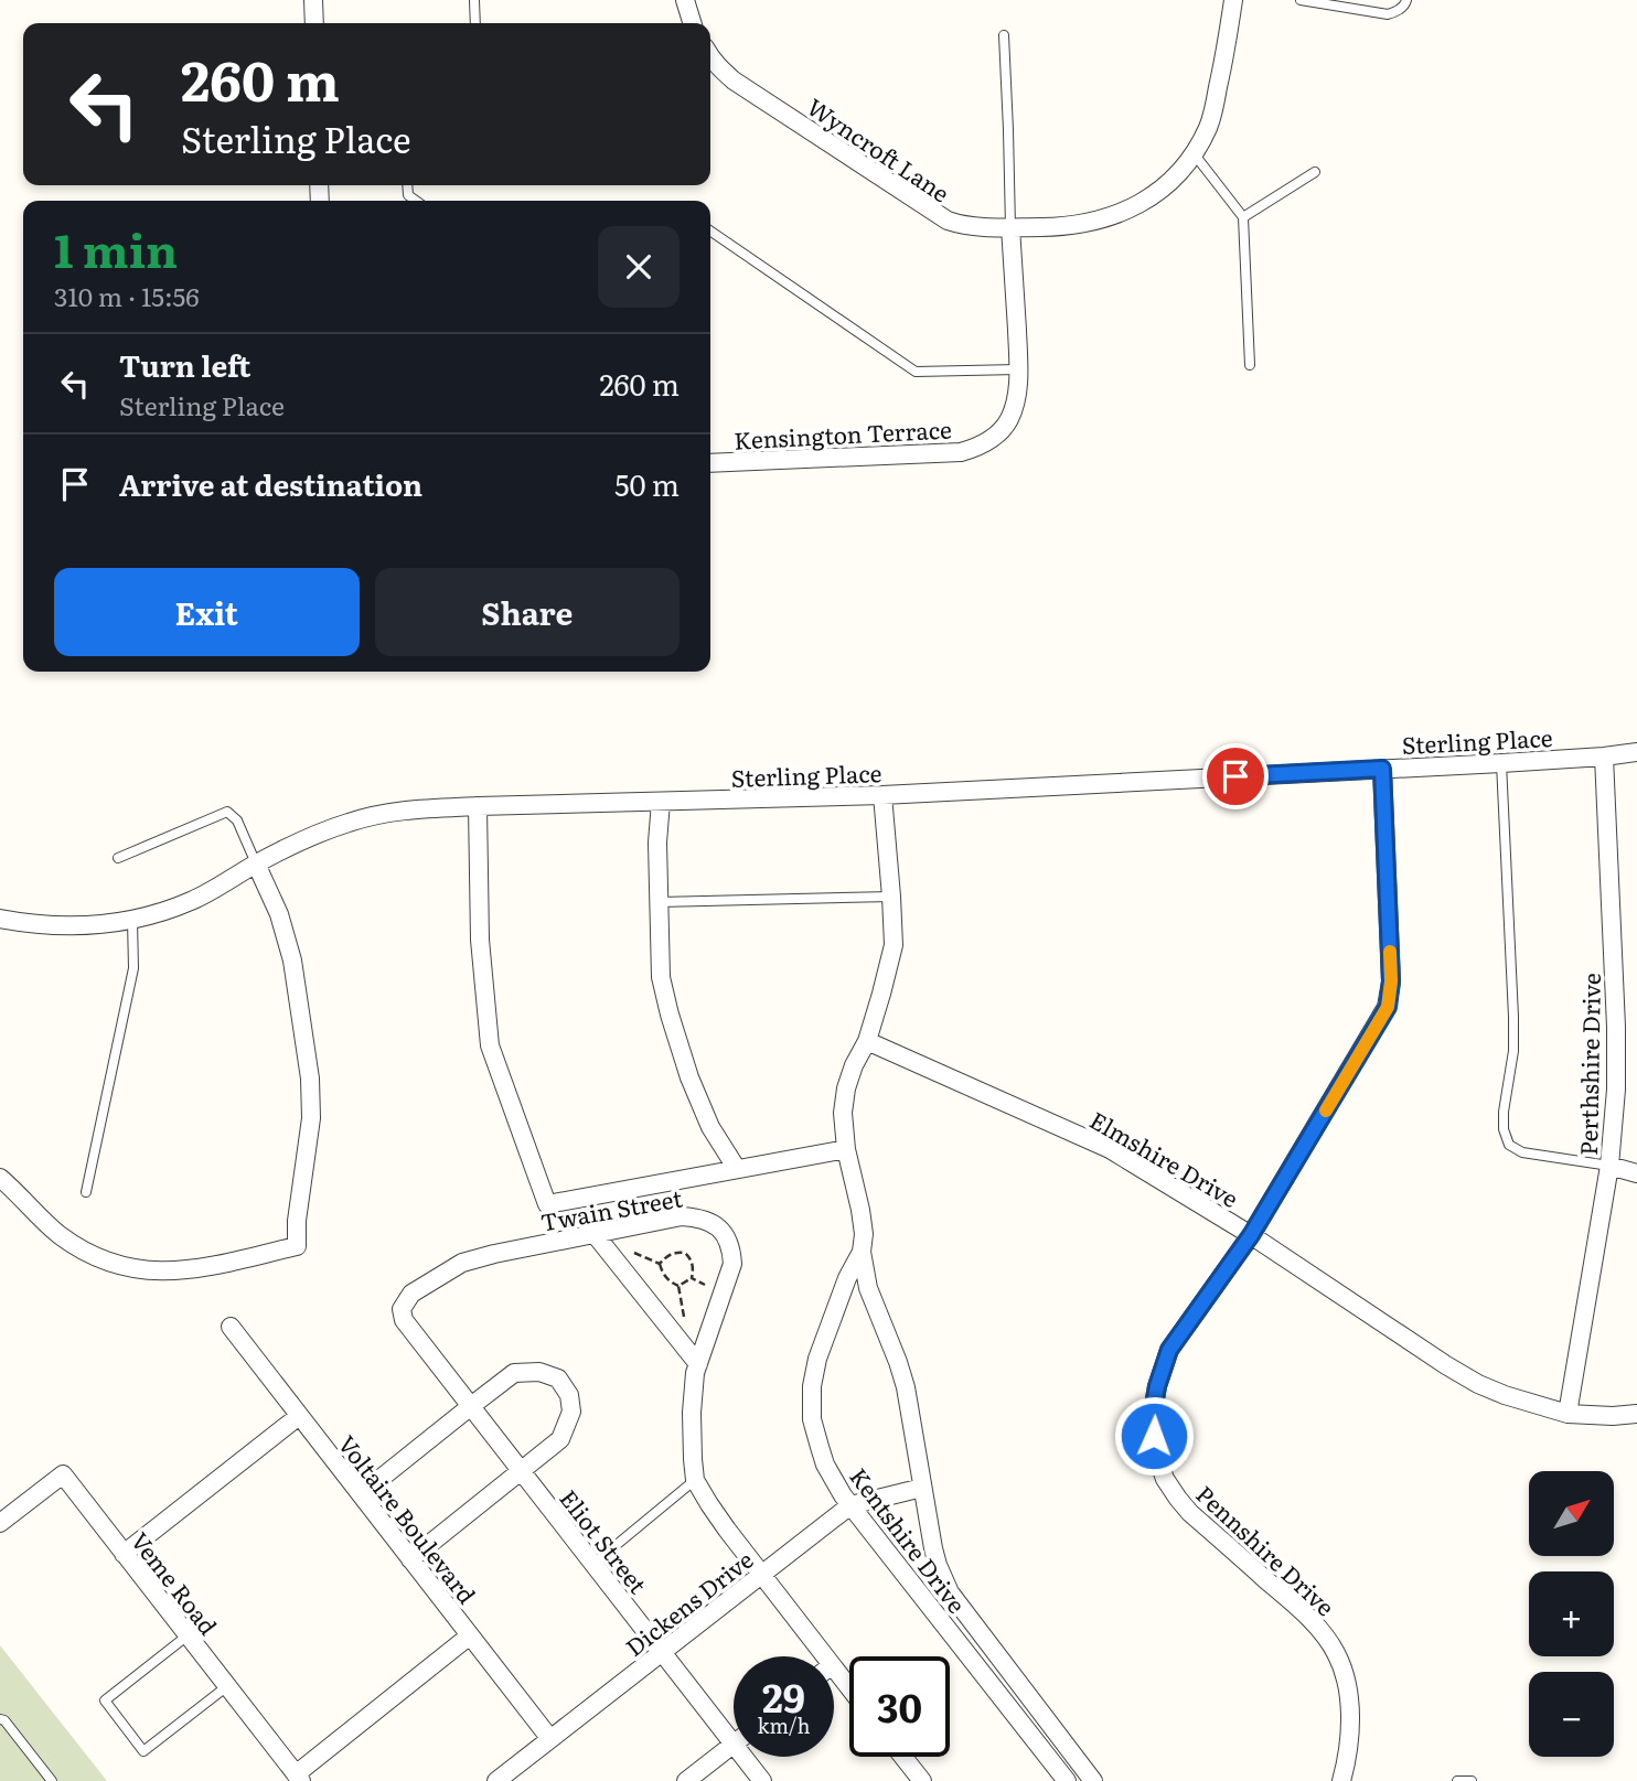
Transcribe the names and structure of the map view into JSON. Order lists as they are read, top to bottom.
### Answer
{
  "streets": {
    "street": [
      "Wyncroft Lane",
      "Kensington Terrace",
      "Sterling Place",
      "Perthshire Drive",
      "Elmshire Drive",
      "Twain Street",
      "Voltaire Boulevard",
      "Kentshire Drive",
      "Eliot Street",
      "Pennshire Drive",
      "Veme Road",
      "Dickens Drive"
    ]
  },
  "crossings": [
    ["Wyncroft Lane", "Kensington Terrace"],
    ["Sterling Place", "Perthshire Drive"],
    ["Sterling Place", "Kentshire Drive"],
    ["Sterling Place", "Pennshire Drive"],
    ["Perthshire Drive", "Elmshire Drive"],
    ["Elmshire Drive", "Kentshire Drive"],
    ["Elmshire Drive", "Pennshire Drive"],
    ["Twain Street", "Eliot Street"],
    ["Twain Street", "Dickens Drive"],
    ["Voltaire Boulevard", "Dickens Drive"],
    ["Kentshire Drive", "Dickens Drive"],
    ["Eliot Street", "Dickens Drive"]
  ],
  "north": "top right",
  "page": {
    "turn": ["260 m", "Sterling Place"],
    "heading": ["1 min", "310 m · 15:56"],
    "list": [
      {
        "name": "Turn left",
        "note": "Sterling Place",
        "value": "260 m"
      },
      {
        "name": "Arrive at destination",
        "value": "50 m"
      }
    ],
    "buttons": ["Exit", "Share"],
    "map_buttons": ["+", "−"],
    "speed": "29 km/h",
    "limit": "30"
  }
}
